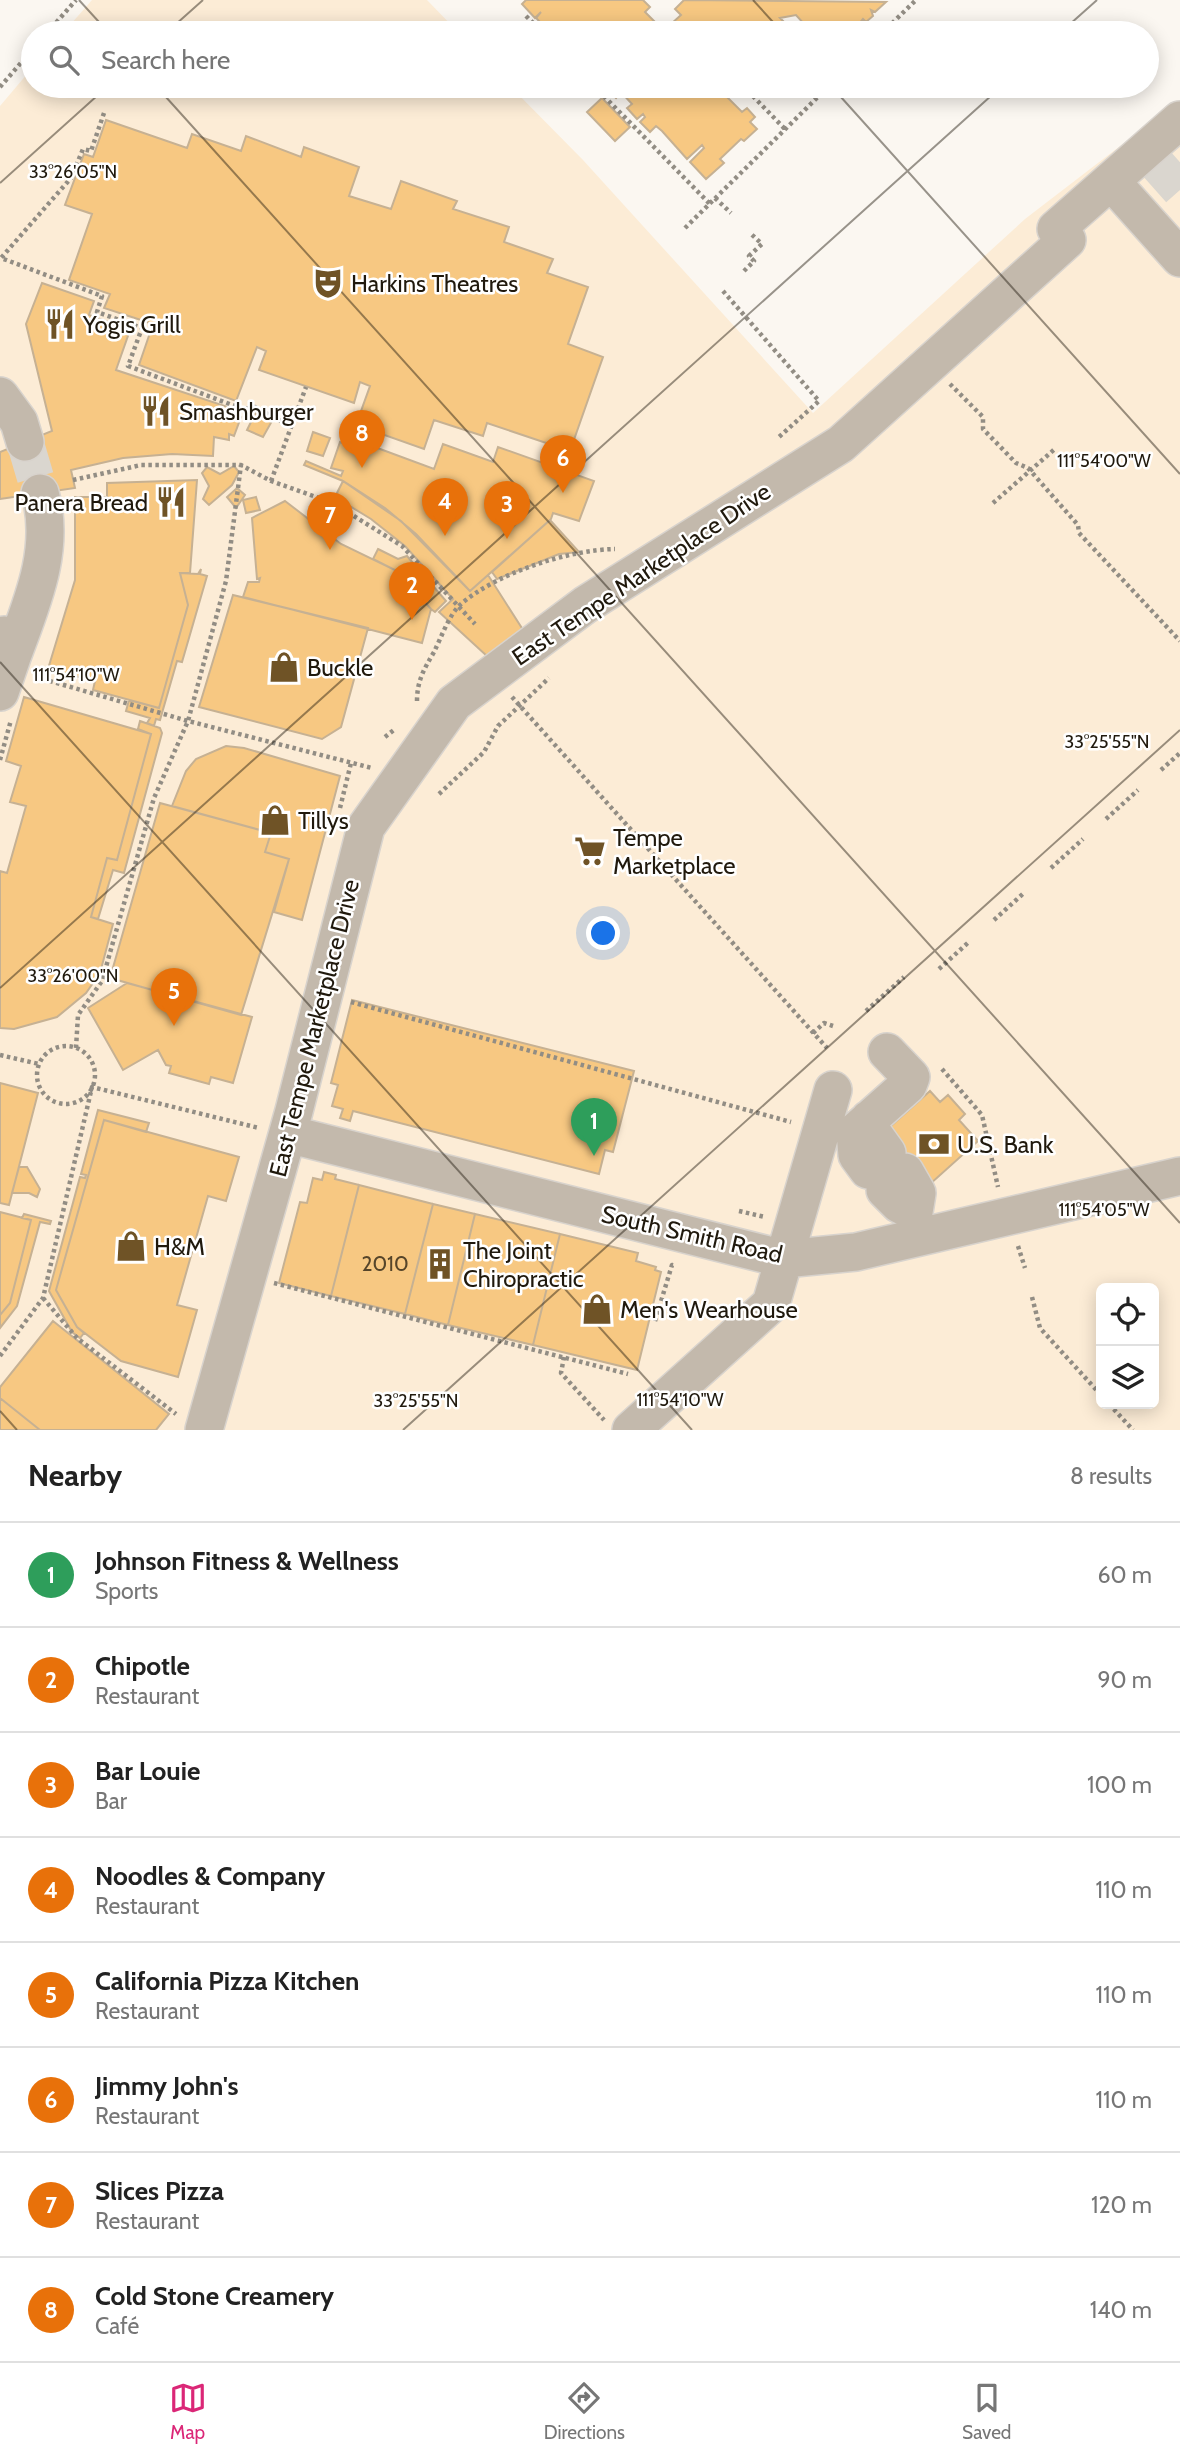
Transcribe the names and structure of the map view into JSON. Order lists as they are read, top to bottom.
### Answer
{
  "streets": {
    "lane": ["East Tempe Marketplace Drive", "South Smith Road"]
  },
  "crossings": [
    ["East Tempe Marketplace Drive", "South Smith Road"]
  ],
  "places": {
    "theatre": ["Harkins Theatres"],
    "restaurant": ["Yogis Grill", "Smashburger", "Panera Bread"],
    "shop": [
      "Buckle",
      "Tillys",
      "H&M",
      "Men's Wearhouse"
    ],
    "supermarket": ["Tempe Marketplace"],
    "bank": ["U.S. Bank"],
    "building": ["The Joint Chiropractic"]
  },
  "house_numbers": ["2010"],
  "page": {
    "search": "Search here",
    "pins": [
      "8",
      "6",
      "4",
      "3",
      "7",
      "2",
      "5",
      "1"
    ],
    "heading": ["Nearby", "8 results"],
    "list": [
      {
        "mark": "1",
        "name": "Johnson Fitness & Wellness",
        "note": "Sports",
        "value": "60 m"
      },
      {
        "mark": "2",
        "name": "Chipotle",
        "note": "Restaurant",
        "value": "90 m"
      },
      {
        "mark": "3",
        "name": "Bar Louie",
        "note": "Bar",
        "value": "100 m"
      },
      {
        "mark": "4",
        "name": "Noodles & Company",
        "note": "Restaurant",
        "value": "110 m"
      },
      {
        "mark": "5",
        "name": "California Pizza Kitchen",
        "note": "Restaurant",
        "value": "110 m"
      },
      {
        "mark": "6",
        "name": "Jimmy John's",
        "note": "Restaurant",
        "value": "110 m"
      },
      {
        "mark": "7",
        "name": "Slices Pizza",
        "note": "Restaurant",
        "value": "120 m"
      },
      {
        "mark": "8",
        "name": "Cold Stone Creamery",
        "note": "Café",
        "value": "140 m"
      }
    ],
    "nav": ["Map", "Directions", "Saved"]
  },
  "coordinates": [
    "33°26'05\"N",
    "111°54'00\"W",
    "111°54'10\"W",
    "33°25'55\"N",
    "33°26'00\"N",
    "111°54'05\"W"
  ]
}
